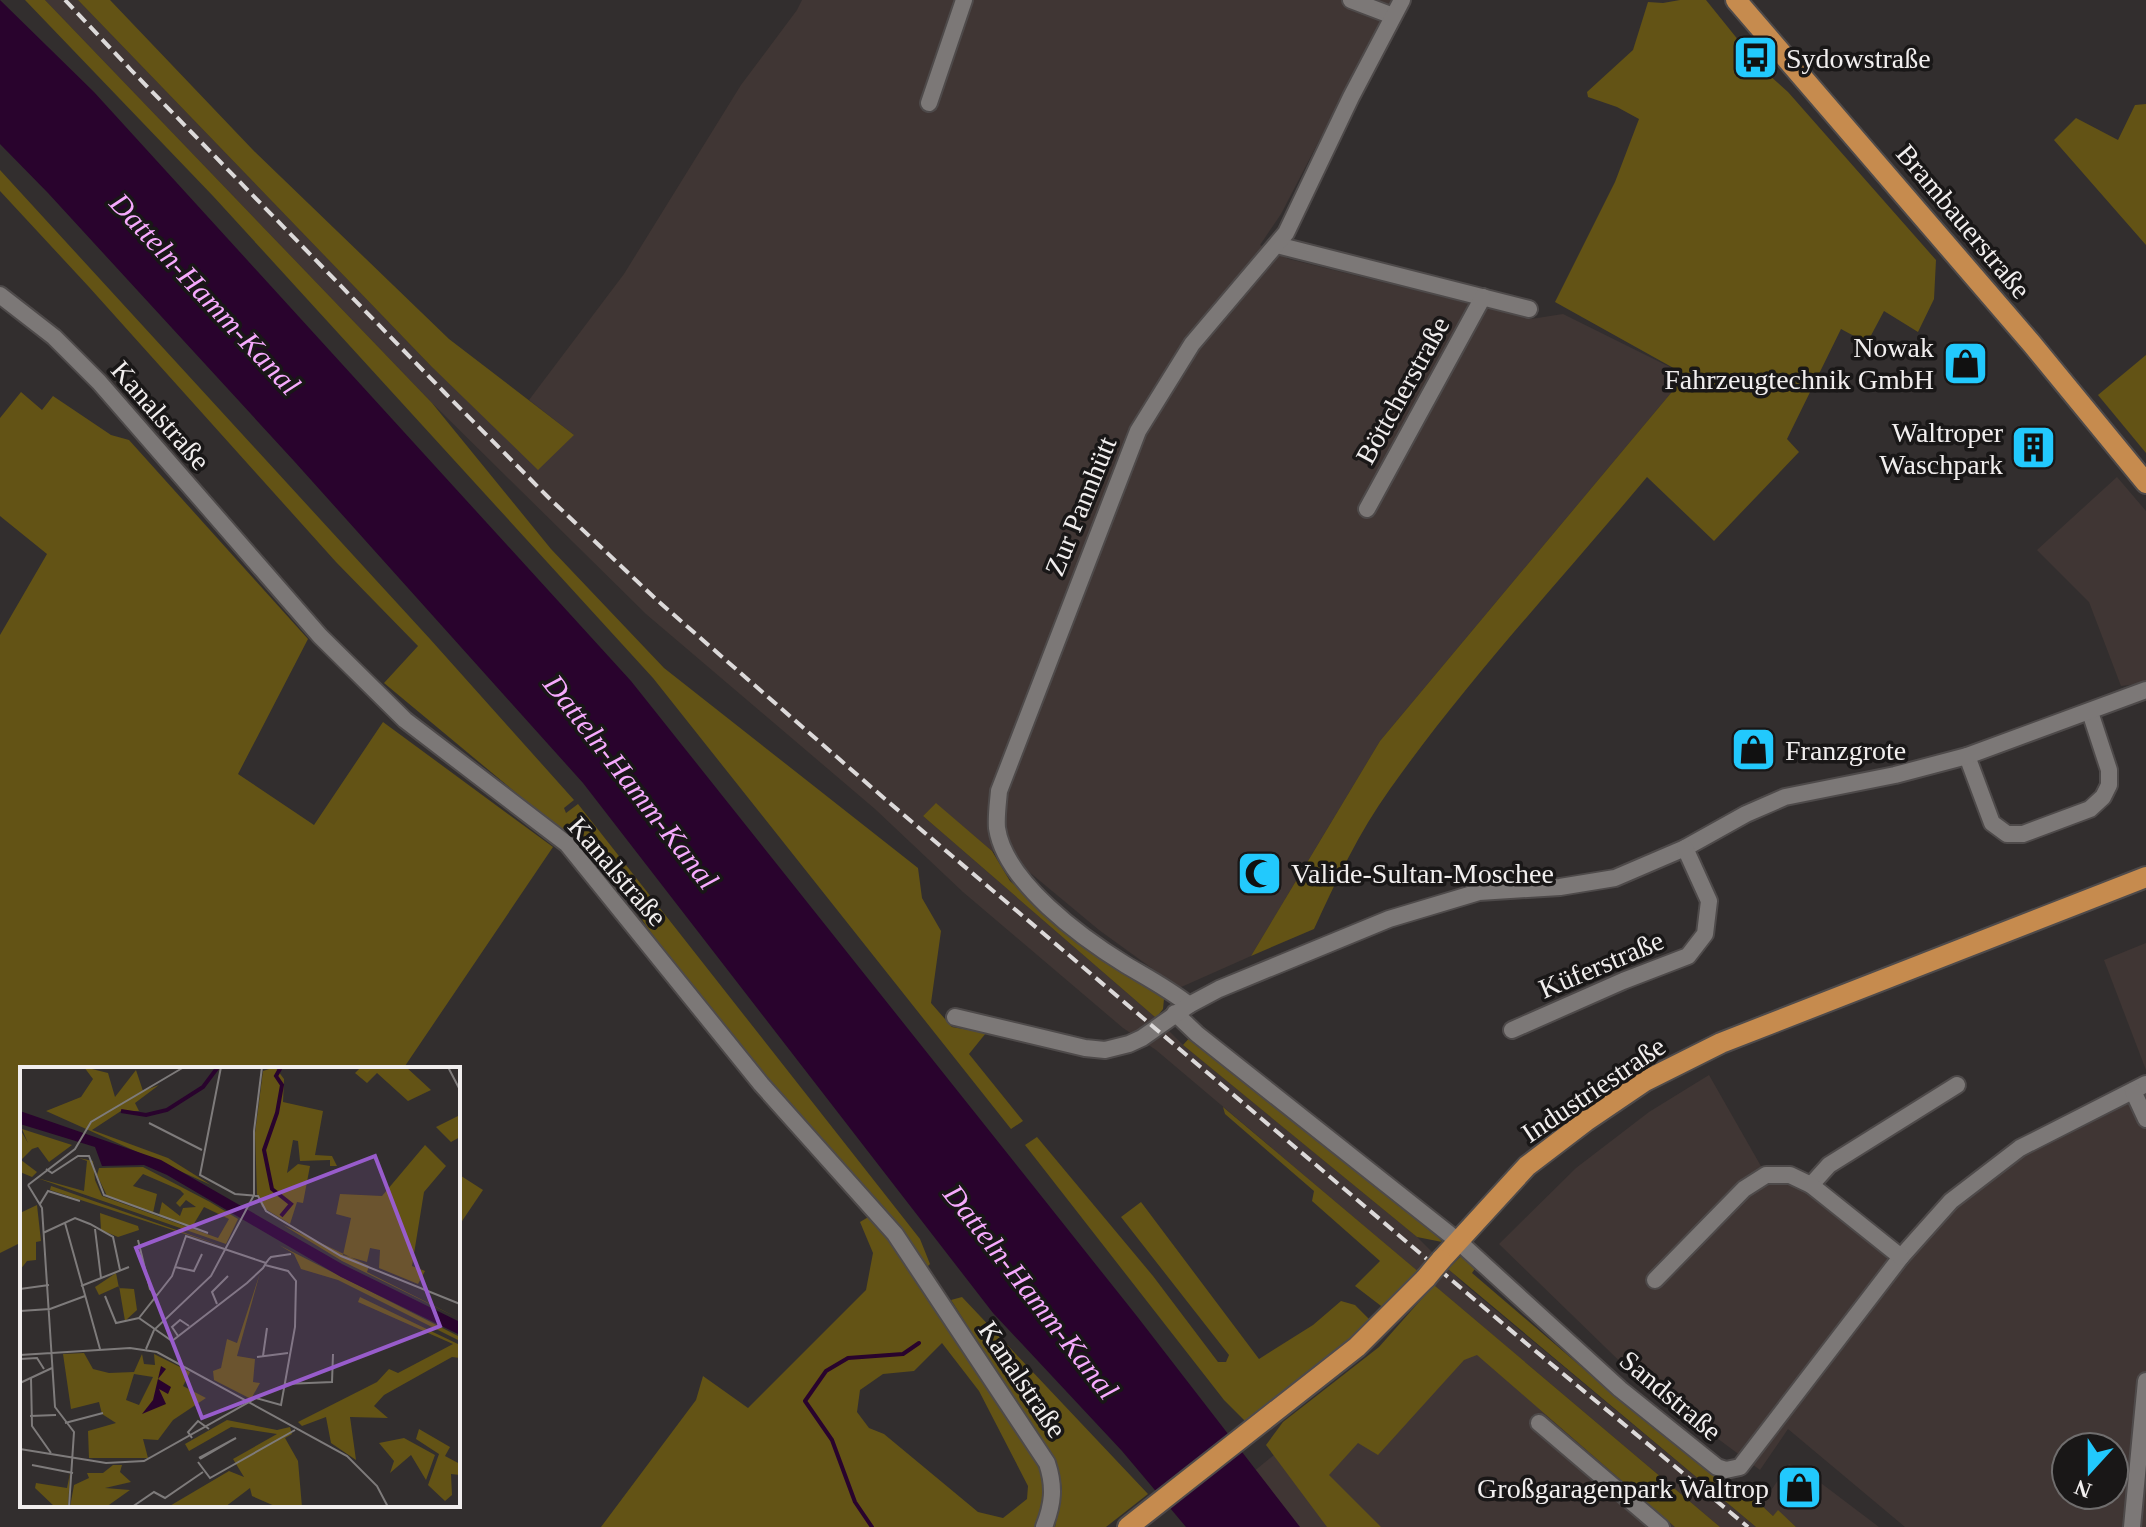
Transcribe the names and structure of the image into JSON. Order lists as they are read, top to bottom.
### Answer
{
  "streets": {
    "main road": ["Brambauerstraße", "Industriestraße"],
    "street": [
      "Böttcherstraße",
      "Kanalstraße",
      "Zur Pannhütt",
      "Küferstraße",
      "Sandstraße"
    ]
  },
  "crossings": [
    ["Böttcherstraße", "Zur Pannhütt"],
    ["Zur Pannhütt", "Sandstraße"],
    ["Industriestraße", "Sandstraße"]
  ],
  "water": ["Datteln-Hamm-Kanal"],
  "places": {
    "bus stop": ["Sydowstraße"],
    "shop": ["Nowak Fahrzeugtechnik GmbH", "Franzgrote", "Großgaragenpark Waltrop"],
    "building": ["Waltroper Waschpark"],
    "mosque": ["Valide-Sultan-Moschee"]
  },
  "north": "bottom"
}
